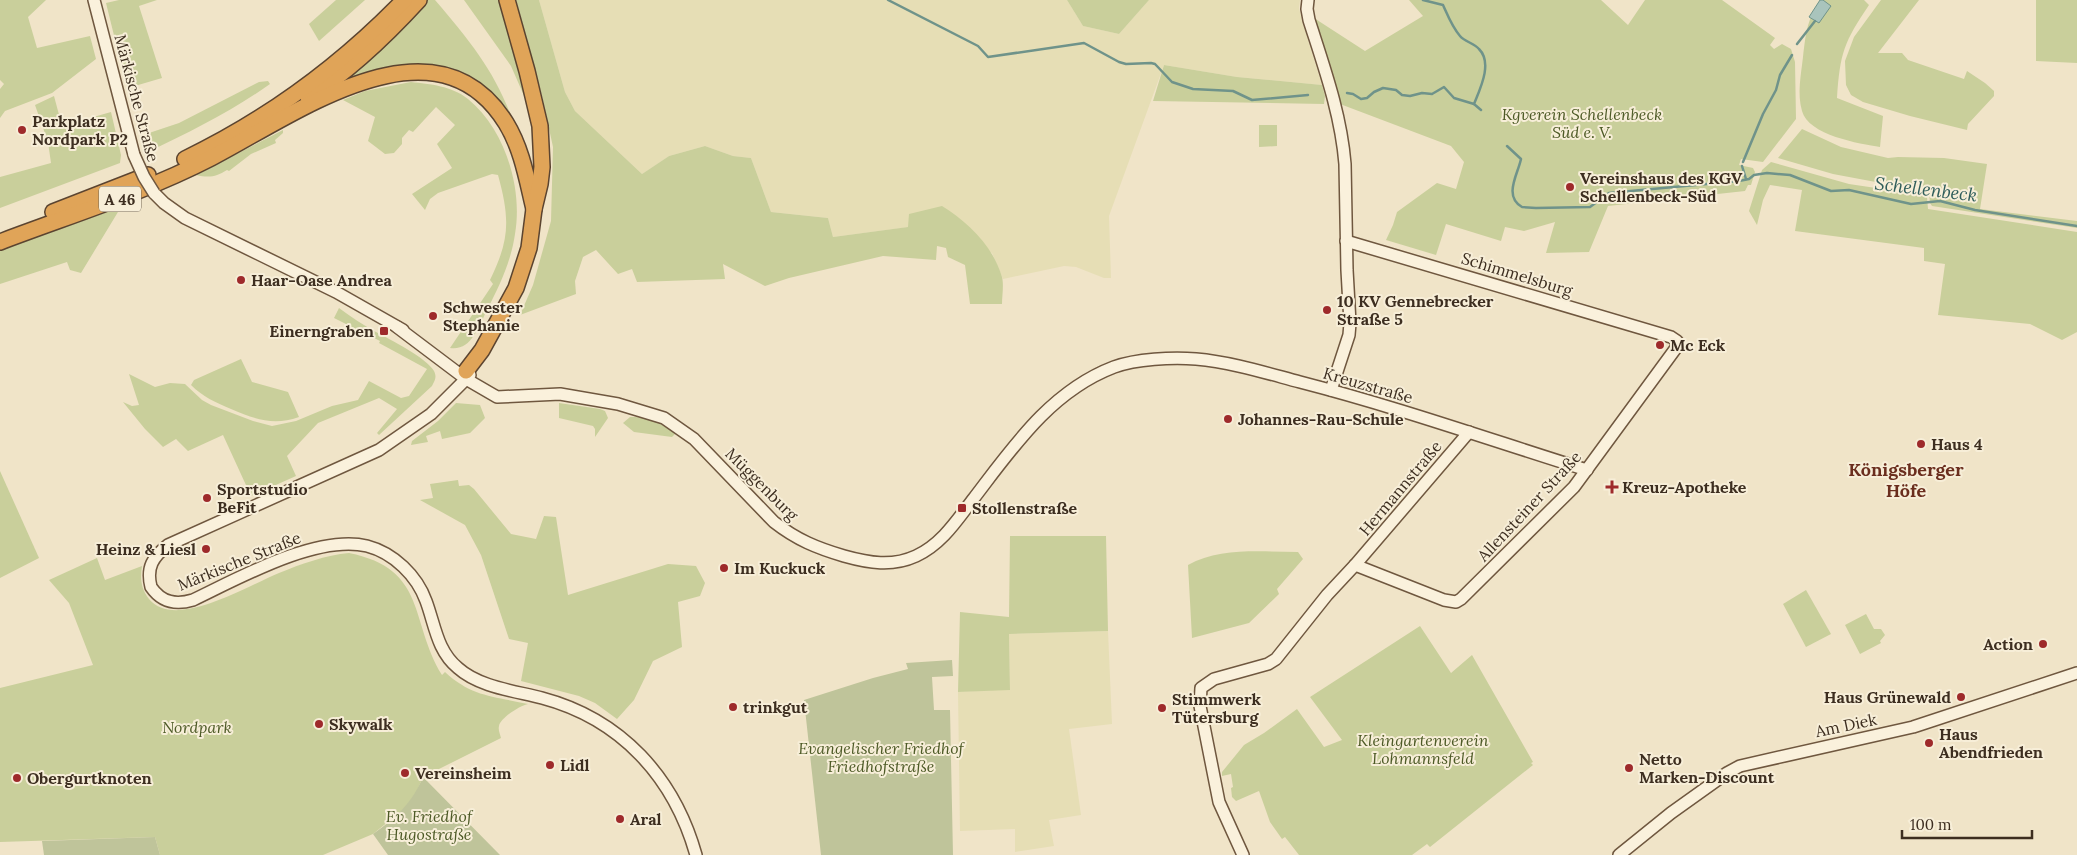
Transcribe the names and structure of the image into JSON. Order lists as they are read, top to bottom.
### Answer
{
  "streets": {
    "highway": ["A 46"],
    "main road": [
      "Märkische Straße",
      "Schimmelsburg",
      "Kreuzstraße",
      "Müggenburg",
      "Hermannstraße",
      "Allensteiner Straße",
      "Am Diek"
    ]
  },
  "crossings": [
    ["Märkische Straße", "Müggenburg"],
    ["Schimmelsburg", "Allensteiner Straße"],
    ["Kreuzstraße", "Müggenburg"],
    ["Kreuzstraße", "Hermannstraße"],
    ["Kreuzstraße", "Allensteiner Straße"],
    ["Hermannstraße", "Allensteiner Straße"]
  ],
  "districts": ["Königsberger Höfe"],
  "water": ["Schellenbeck"],
  "parks": [
    "Kgverein Schellenbeck Süd e. V.",
    "Nordpark",
    "Kleingartenverein Lohmannsfeld",
    "Evangelischer Friedhof Friedhofstraße",
    "Ev. Friedhof Hugostraße"
  ],
  "places": {
    "other": [
      "Parkplatz Nordpark P2",
      "Vereinshaus des KGV Schellenbeck-Süd",
      "Haar-Oase Andrea",
      "10 KV Gennebrecker Straße 5",
      "Schwester Stephanie",
      "Mc Eck",
      "Johannes-Rau-Schule",
      "Haus 4",
      "Sportstudio BeFit",
      "Heinz & Liesl",
      "Im Kuckuck",
      "Action",
      "Haus Grünewald",
      "trinkgut",
      "Stimmwerk Tütersburg",
      "Skywalk",
      "Haus Abendfrieden",
      "Lidl",
      "Netto Marken-Discount",
      "Vereinsheim",
      "Obergurtknoten",
      "Aral"
    ],
    "transit": ["Einerngraben", "Stollenstraße"],
    "health": ["Kreuz-Apotheke"]
  },
  "scale_bar": "100 m"
}
